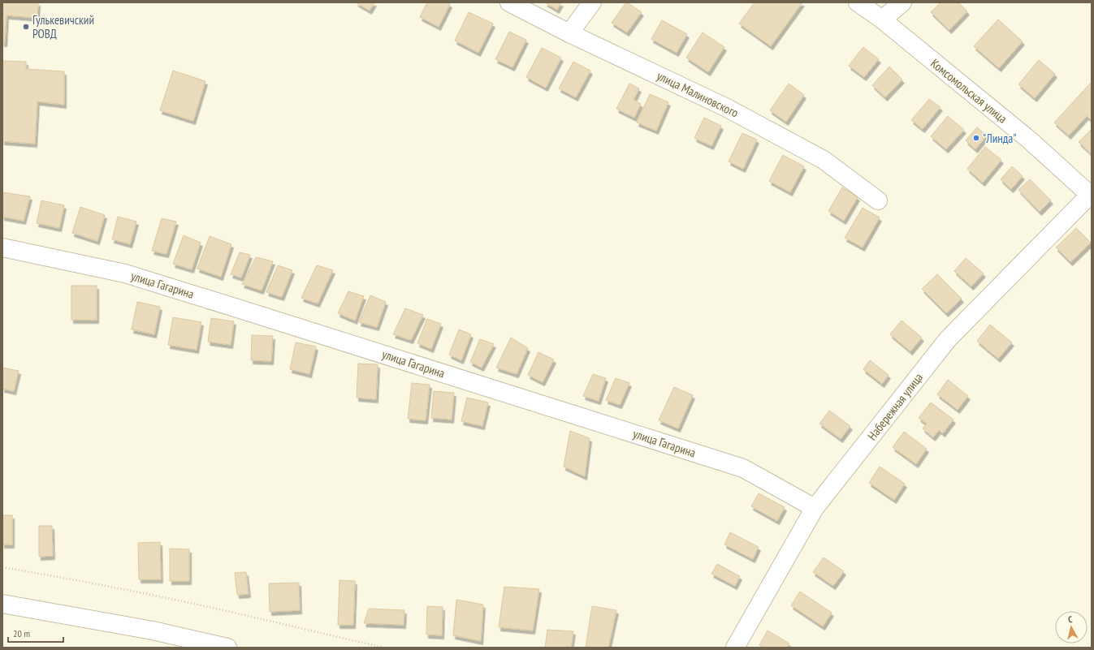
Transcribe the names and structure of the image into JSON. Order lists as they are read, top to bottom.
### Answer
{
  "streets": {
    "street": [
      "Комсомольская улица",
      "улица Малиновского",
      "улица Гагарина",
      "Набережная улица"
    ]
  },
  "crossings": [
    ["Комсомольская улица", "Набережная улица"],
    ["улица Гагарина", "Набережная улица"]
  ],
  "places": ["Гулькевичский РОВД", "\"Линда\""],
  "scale_bar": "20 m",
  "north": "top"
}
